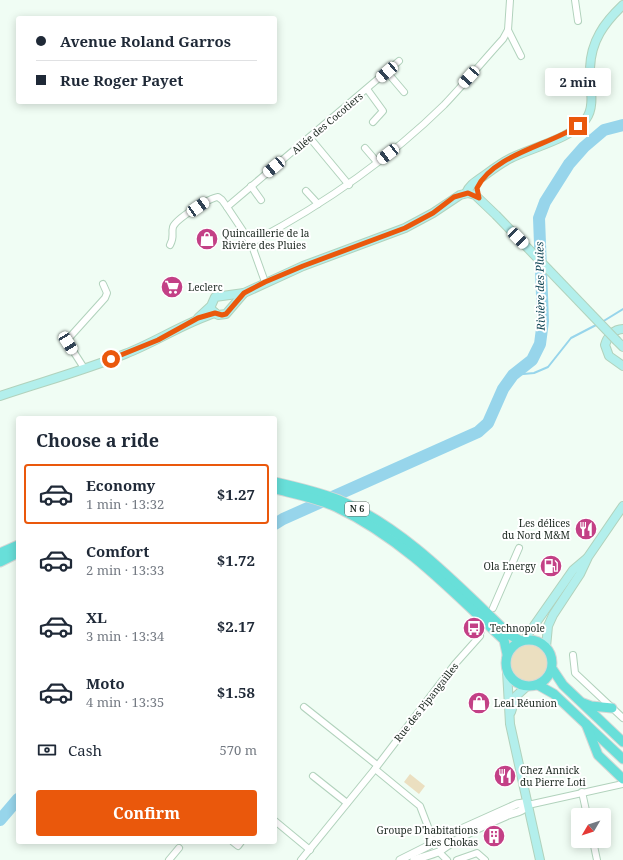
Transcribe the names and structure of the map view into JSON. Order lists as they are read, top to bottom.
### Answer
{
  "streets": {
    "main road": ["N 6"],
    "street": ["Allée des Cocotiers", "Rue des Pipangailles"]
  },
  "water": ["Rivière des Pluies"],
  "places": {
    "shop": ["Quincaillerie de la Rivière des Pluies", "Leal Réunion"],
    "supermarket": ["Leclerc"],
    "restaurant": ["Les délices du Nord M&M", "Chez Annick du Pierre Loti"],
    "fuel station": ["Ola Energy"],
    "bus stop": ["Technopole"],
    "building": ["Groupe D'habitations Les Chokas"]
  },
  "north": "bottom left",
  "page": {
    "banner": ["Avenue Roland Garros", "Rue Roger Payet"],
    "bubble": "2 min",
    "heading": "Choose a ride",
    "list": [
      {
        "name": "Economy",
        "note": "1 min · 13:32",
        "value": "$1.27"
      },
      {
        "name": "Comfort",
        "note": "2 min · 13:33",
        "value": "$1.72"
      },
      {
        "name": "XL",
        "note": "3 min · 13:34",
        "value": "$2.17"
      },
      {
        "name": "Moto",
        "note": "4 min · 13:35",
        "value": "$1.58"
      }
    ],
    "pay": ["Cash", "570 m"],
    "buttons": "Confirm"
  }
}
